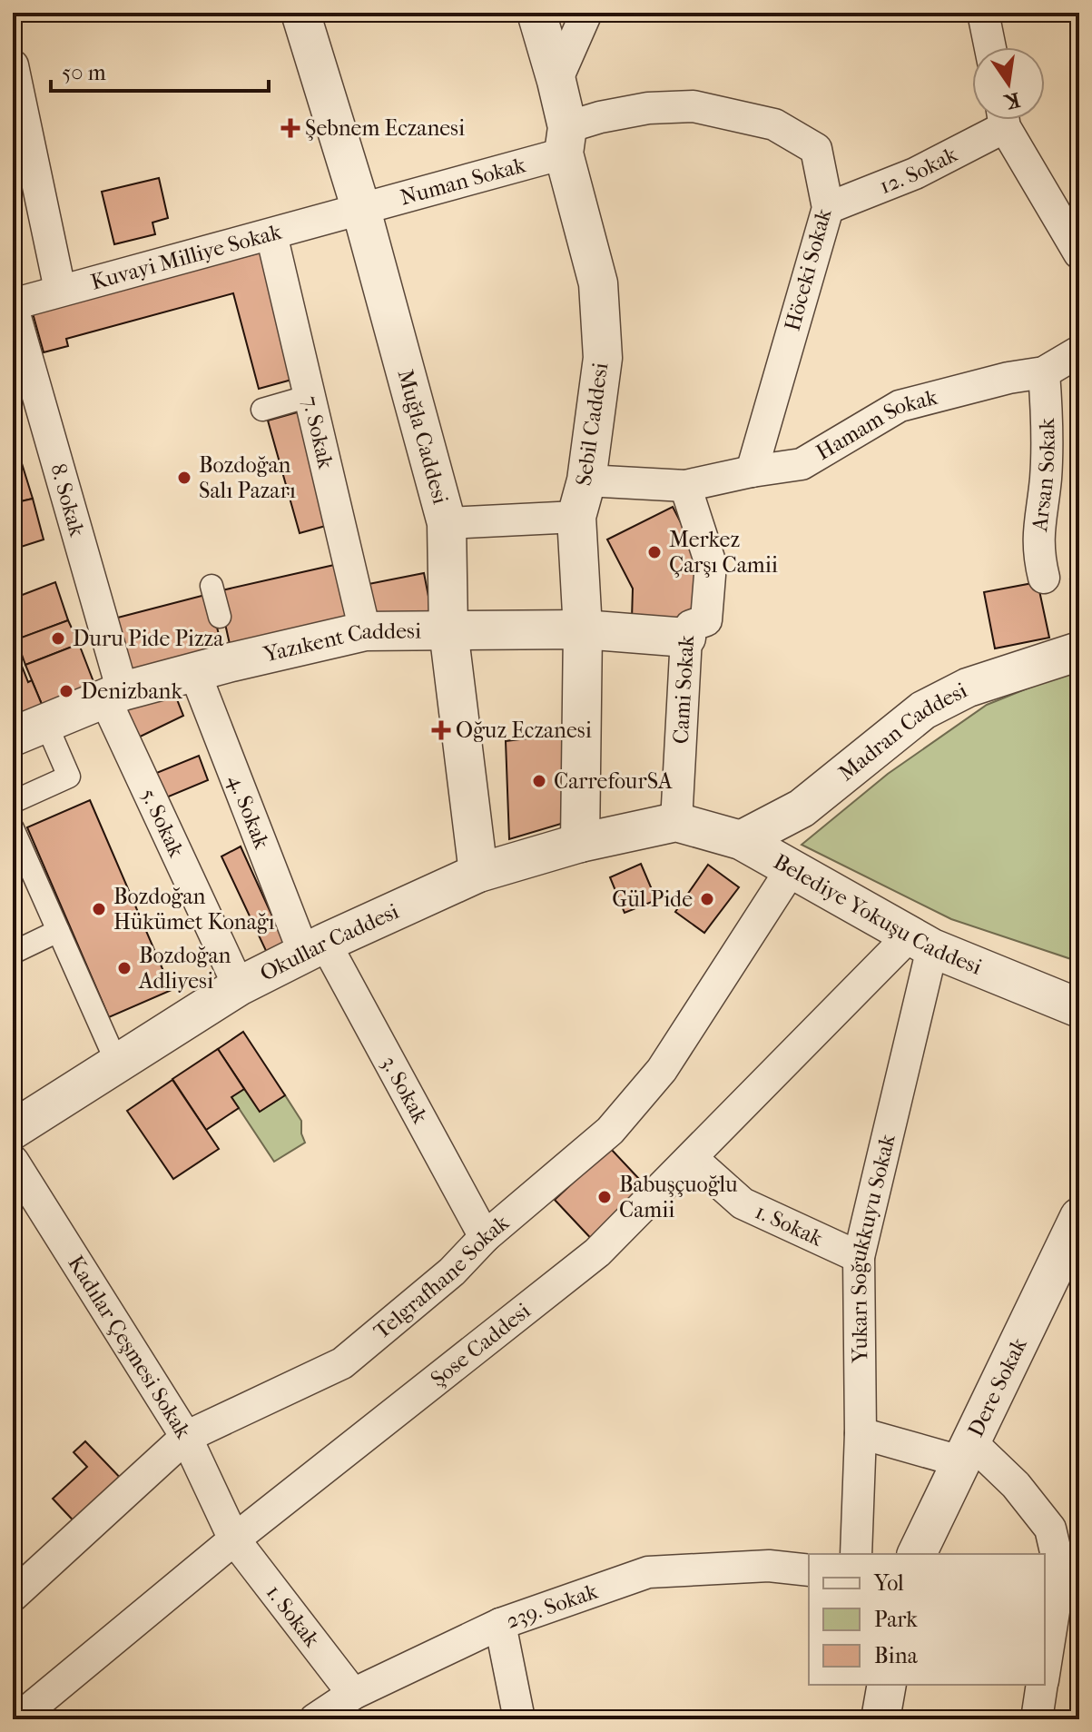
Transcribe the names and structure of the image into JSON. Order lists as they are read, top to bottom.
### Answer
{
  "streets": {
    "street": [
      "12. Sokak",
      "Numan Sokak",
      "Kuvayi Milliye Sokak",
      "Höceki Sokak",
      "Sebil Caddesi",
      "Hamam Sokak",
      "7. Sokak",
      "Muğla Caddesi",
      "Arsan Sokak",
      "8. Sokak",
      "Yazıkent Caddesi",
      "Cami Sokak",
      "Madran Caddesi",
      "4. Sokak",
      "5. Sokak",
      "Belediye Yokuşu Caddesi",
      "Okullar Caddesi",
      "3. Sokak",
      "1. Sokak",
      "Yukarı Soğukkuyu Sokak",
      "Telgrafhane Sokak",
      "Şose Caddesi",
      "Kadılar Çeşmesi Sokak",
      "Dere Sokak",
      "239. Sokak"
    ]
  },
  "crossings": [
    ["12. Sokak", "Höceki Sokak"],
    ["Numan Sokak", "Kuvayi Milliye Sokak"],
    ["Numan Sokak", "Höceki Sokak"],
    ["Numan Sokak", "Sebil Caddesi"],
    ["Numan Sokak", "Muğla Caddesi"],
    ["Kuvayi Milliye Sokak", "7. Sokak"],
    ["Kuvayi Milliye Sokak", "Muğla Caddesi"],
    ["Kuvayi Milliye Sokak", "8. Sokak"],
    ["Höceki Sokak", "Sebil Caddesi"],
    ["Höceki Sokak", "Hamam Sokak"],
    ["Sebil Caddesi", "Hamam Sokak"],
    ["Sebil Caddesi", "Yazıkent Caddesi"],
    ["Sebil Caddesi", "Okullar Caddesi"],
    ["Hamam Sokak", "Arsan Sokak"],
    ["Hamam Sokak", "Cami Sokak"],
    ["7. Sokak", "Yazıkent Caddesi"],
    ["Muğla Caddesi", "Yazıkent Caddesi"],
    ["Muğla Caddesi", "Okullar Caddesi"],
    ["8. Sokak", "Yazıkent Caddesi"],
    ["8. Sokak", "5. Sokak"],
    ["Yazıkent Caddesi", "Cami Sokak"],
    ["Yazıkent Caddesi", "4. Sokak"],
    ["Yazıkent Caddesi", "5. Sokak"],
    ["Cami Sokak", "Belediye Yokuşu Caddesi"],
    ["Cami Sokak", "Okullar Caddesi"],
    ["Madran Caddesi", "Belediye Yokuşu Caddesi"],
    ["4. Sokak", "Okullar Caddesi"],
    ["4. Sokak", "3. Sokak"],
    ["5. Sokak", "Okullar Caddesi"],
    ["Belediye Yokuşu Caddesi", "Okullar Caddesi"],
    ["Belediye Yokuşu Caddesi", "Yukarı Soğukkuyu Sokak"],
    ["Belediye Yokuşu Caddesi", "Telgrafhane Sokak"],
    ["Belediye Yokuşu Caddesi", "Şose Caddesi"],
    ["Okullar Caddesi", "3. Sokak"],
    ["3. Sokak", "Telgrafhane Sokak"],
    ["1. Sokak", "Yukarı Soğukkuyu Sokak"],
    ["1. Sokak", "Şose Caddesi"],
    ["1. Sokak", "Kadılar Çeşmesi Sokak"],
    ["1. Sokak", "239. Sokak"],
    ["Yukarı Soğukkuyu Sokak", "Şose Caddesi"],
    ["Telgrafhane Sokak", "Kadılar Çeşmesi Sokak"],
    ["Şose Caddesi", "Kadılar Çeşmesi Sokak"]
  ],
  "places": {
    "health": ["Şebnem Eczanesi", "Oğuz Eczanesi"],
    "other": [
      "Bozdoğan Salı Pazarı",
      "Merkez Çarşı Camii",
      "Duru Pide Pizza",
      "Denizbank",
      "CarrefourSA",
      "Gül Pide",
      "Bozdoğan Hükümet Konağı",
      "Bozdoğan Adliyesi",
      "Babuşçuoğlu Camii"
    ]
  },
  "legend": ["Yol", "Park", "Bina"],
  "scale_bar": "50 m",
  "north": "bottom"
}
